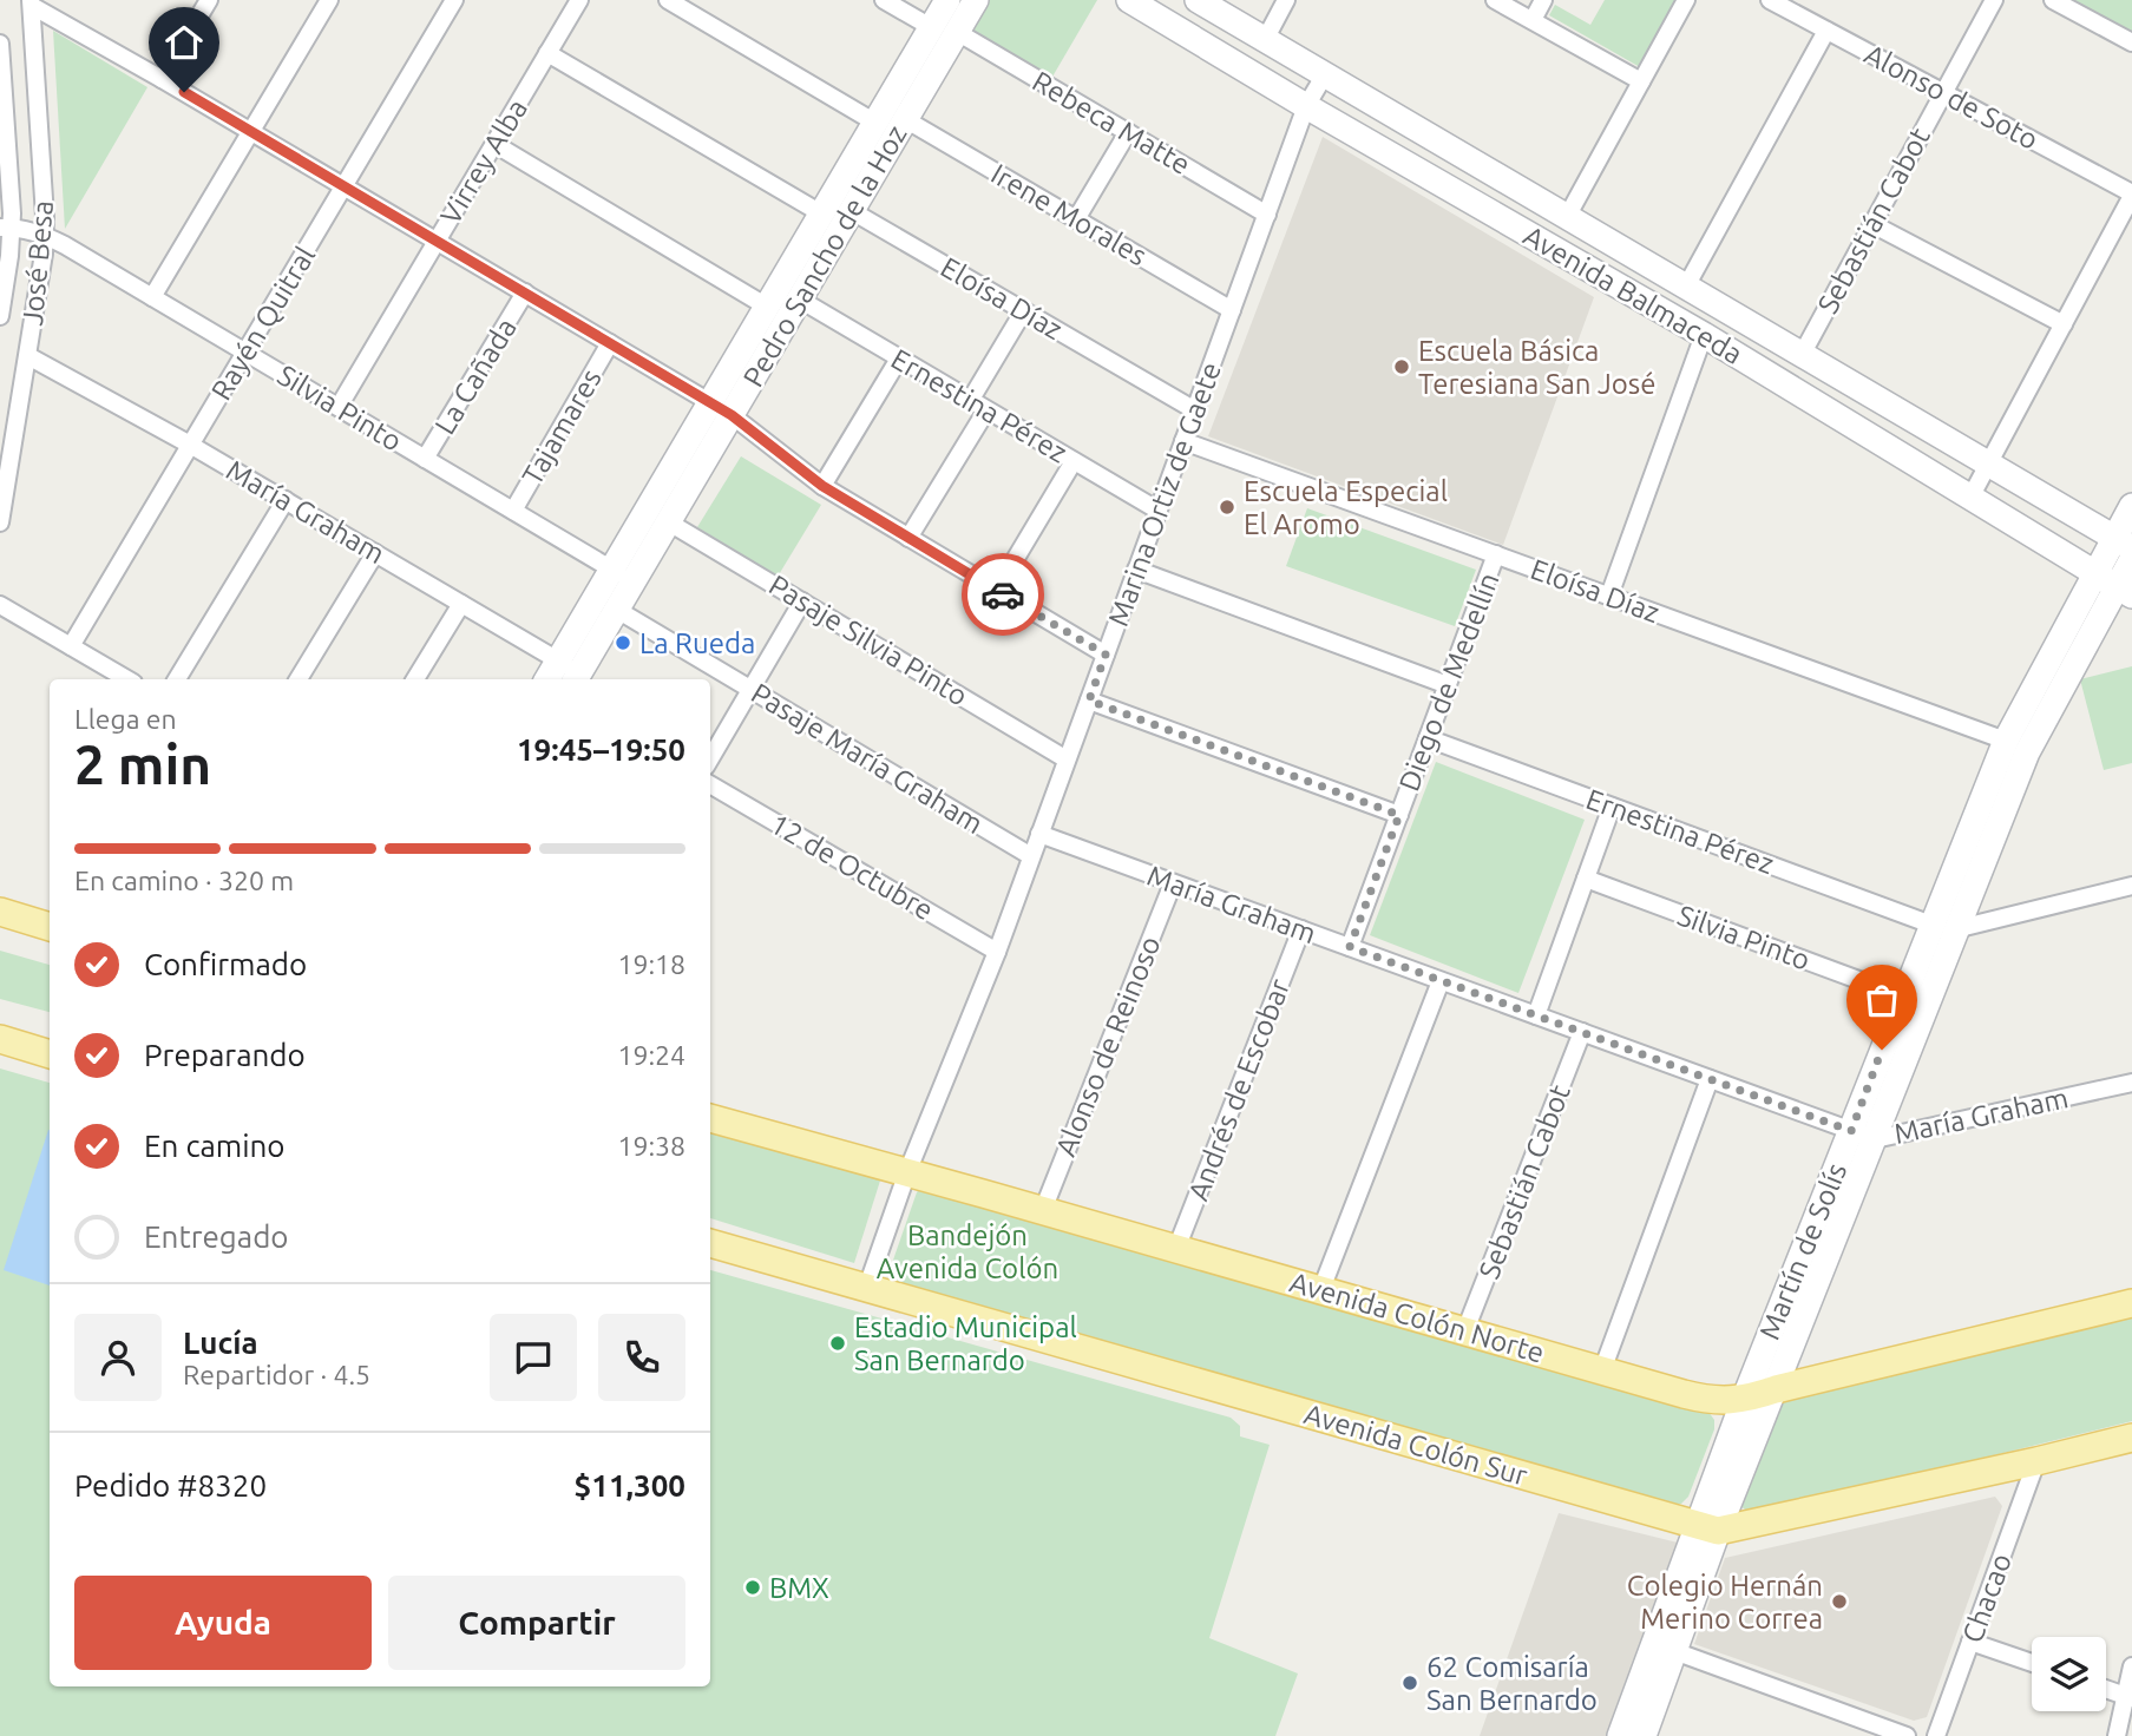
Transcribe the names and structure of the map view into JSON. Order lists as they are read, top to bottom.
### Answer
{
  "streets": {
    "main road": ["Avenida Colón Norte", "Avenida Colón Sur"],
    "street": [
      "Alonso de Soto",
      "Rebeca Matte",
      "Virrey Alba",
      "Irene Morales",
      "Sebastián Cabot",
      "Pedro Sancho de la Hoz",
      "José Besa",
      "Avenida Balmaceda",
      "Eloísa Díaz",
      "Rayén Quitral",
      "La Cañada",
      "Ernestina Pérez",
      "Silvia Pinto",
      "Tajamares",
      "Marina Ortiz de Gaete",
      "María Graham",
      "Pasaje Silvia Pinto",
      "Diego de Medellín",
      "Pasaje María Graham",
      "12 de Octubre",
      "Alonso de Reinoso",
      "Andrés de Escobar",
      "Martín de Solís",
      "Chacao"
    ]
  },
  "crossings": [
    ["Alonso de Soto", "Sebastián Cabot"],
    ["Rebeca Matte", "Pedro Sancho de la Hoz"],
    ["Rebeca Matte", "Marina Ortiz de Gaete"],
    ["Virrey Alba", "Silvia Pinto"],
    ["Irene Morales", "Pedro Sancho de la Hoz"],
    ["Irene Morales", "Marina Ortiz de Gaete"],
    ["Sebastián Cabot", "Avenida Balmaceda"],
    ["Sebastián Cabot", "María Graham"],
    ["Sebastián Cabot", "Avenida Colón Norte"],
    ["Pedro Sancho de la Hoz", "Eloísa Díaz"],
    ["Pedro Sancho de la Hoz", "Ernestina Pérez"],
    ["Pedro Sancho de la Hoz", "Silvia Pinto"],
    ["Pedro Sancho de la Hoz", "María Graham"],
    ["Pedro Sancho de la Hoz", "Pasaje Silvia Pinto"],
    ["Pedro Sancho de la Hoz", "Pasaje María Graham"],
    ["José Besa", "Silvia Pinto"],
    ["José Besa", "María Graham"],
    ["Avenida Balmaceda", "Marina Ortiz de Gaete"],
    ["Avenida Balmaceda", "Martín de Solís"],
    ["Eloísa Díaz", "Marina Ortiz de Gaete"],
    ["Eloísa Díaz", "Diego de Medellín"],
    ["Eloísa Díaz", "Martín de Solís"],
    ["Rayén Quitral", "Silvia Pinto"],
    ["Rayén Quitral", "María Graham"],
    ["La Cañada", "Silvia Pinto"],
    ["Ernestina Pérez", "Marina Ortiz de Gaete"],
    ["Ernestina Pérez", "Diego de Medellín"],
    ["Ernestina Pérez", "Martín de Solís"],
    ["Silvia Pinto", "Tajamares"],
    ["Silvia Pinto", "Martín de Solís"],
    ["Marina Ortiz de Gaete", "María Graham"],
    ["Marina Ortiz de Gaete", "Pasaje Silvia Pinto"],
    ["Marina Ortiz de Gaete", "Pasaje María Graham"],
    ["Marina Ortiz de Gaete", "12 de Octubre"],
    ["Marina Ortiz de Gaete", "Avenida Colón Norte"],
    ["Marina Ortiz de Gaete", "Avenida Colón Sur"],
    ["María Graham", "Diego de Medellín"],
    ["María Graham", "Alonso de Reinoso"],
    ["María Graham", "Andrés de Escobar"],
    ["María Graham", "Martín de Solís"],
    ["Alonso de Reinoso", "Avenida Colón Norte"],
    ["Andrés de Escobar", "Avenida Colón Norte"],
    ["Martín de Solís", "Avenida Colón Norte"],
    ["Martín de Solís", "Avenida Colón Sur"],
    ["Avenida Colón Sur", "Chacao"]
  ],
  "parks": ["Bandejón Avenida Colón"],
  "places": [
    "Escuela Básica Teresiana San José",
    "Escuela Especial El Aromo",
    "La Rueda",
    "Estadio Municipal San Bernardo",
    "BMX",
    "Colegio Hernán Merino Correa",
    "62 Comisaría San Bernardo"
  ],
  "page": {
    "heading": ["2 min", "Llega en", "19:45–19:50"],
    "panel": [
      "Lucía",
      "Repartidor · 4.5",
      "Pedido #8320",
      "$11,300"
    ],
    "bar": "En camino · 320 m",
    "list": [
      ["Confirmado", "19:18"],
      ["Preparando", "19:24"],
      ["En camino", "19:38"],
      "Entregado"
    ],
    "buttons": ["Ayuda", "Compartir"]
  }
}
